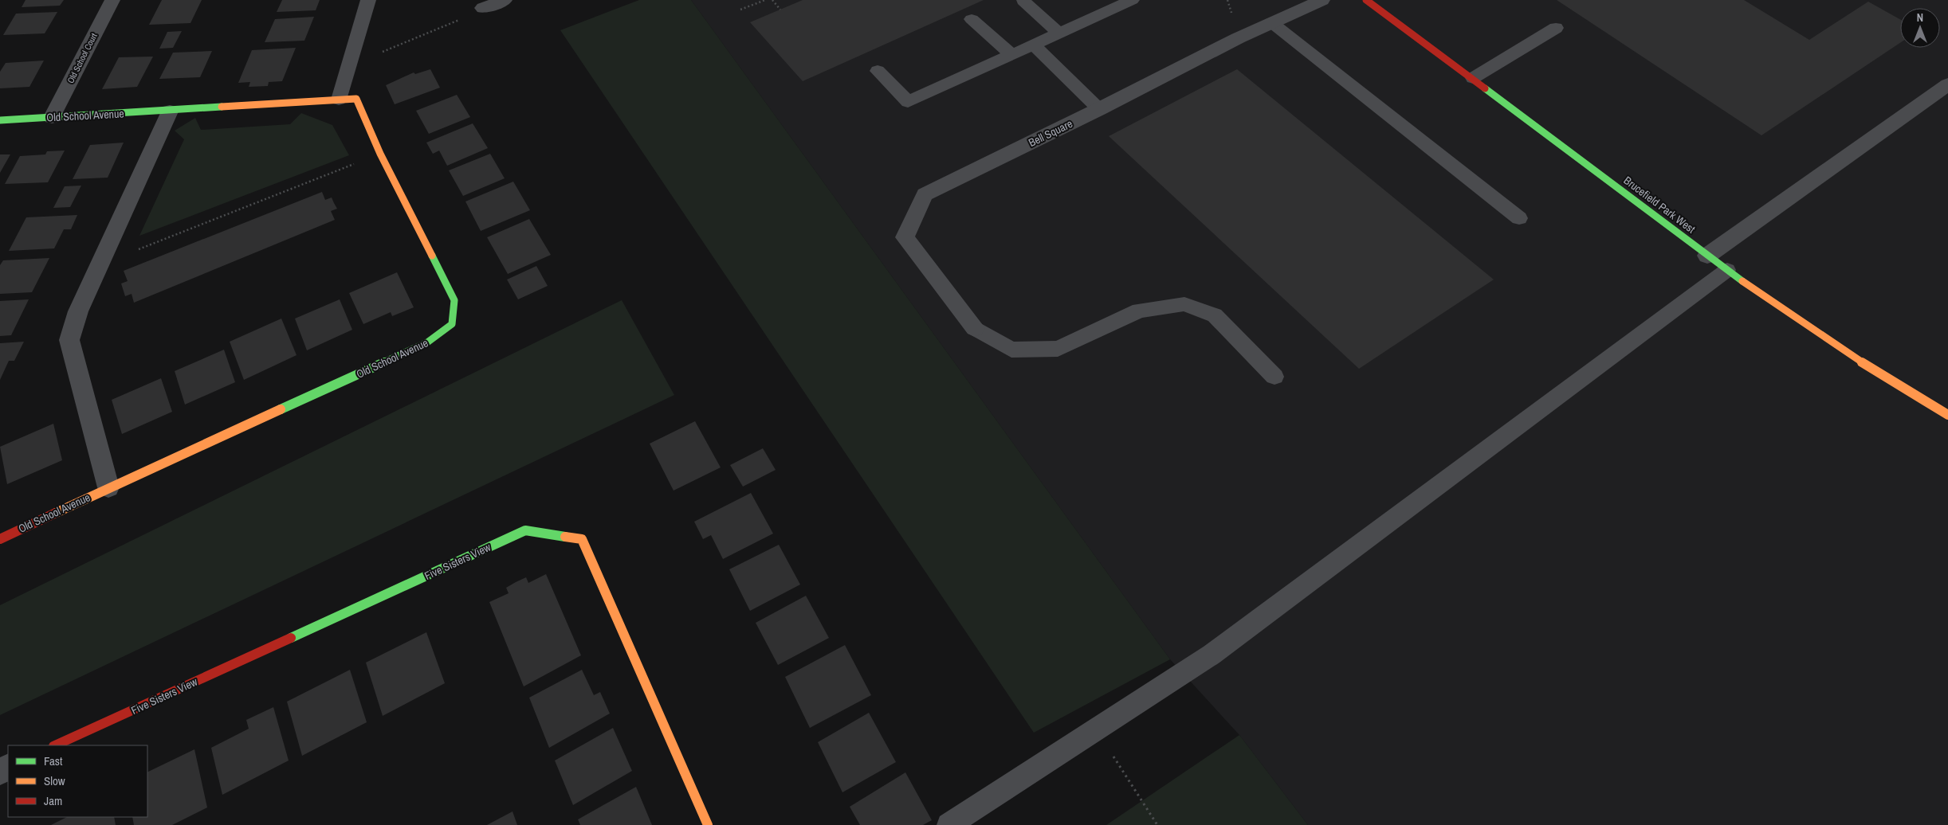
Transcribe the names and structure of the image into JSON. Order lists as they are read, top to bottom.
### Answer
{
  "streets": {
    "street": [
      "Old School Court",
      "Old School Avenue",
      "Bell Square",
      "Brucefield Park West",
      "Five Sisters View"
    ]
  },
  "crossings": [
    ["Old School Court", "Old School Avenue"]
  ],
  "legend": ["Fast", "Slow", "Jam"],
  "north": "top"
}
